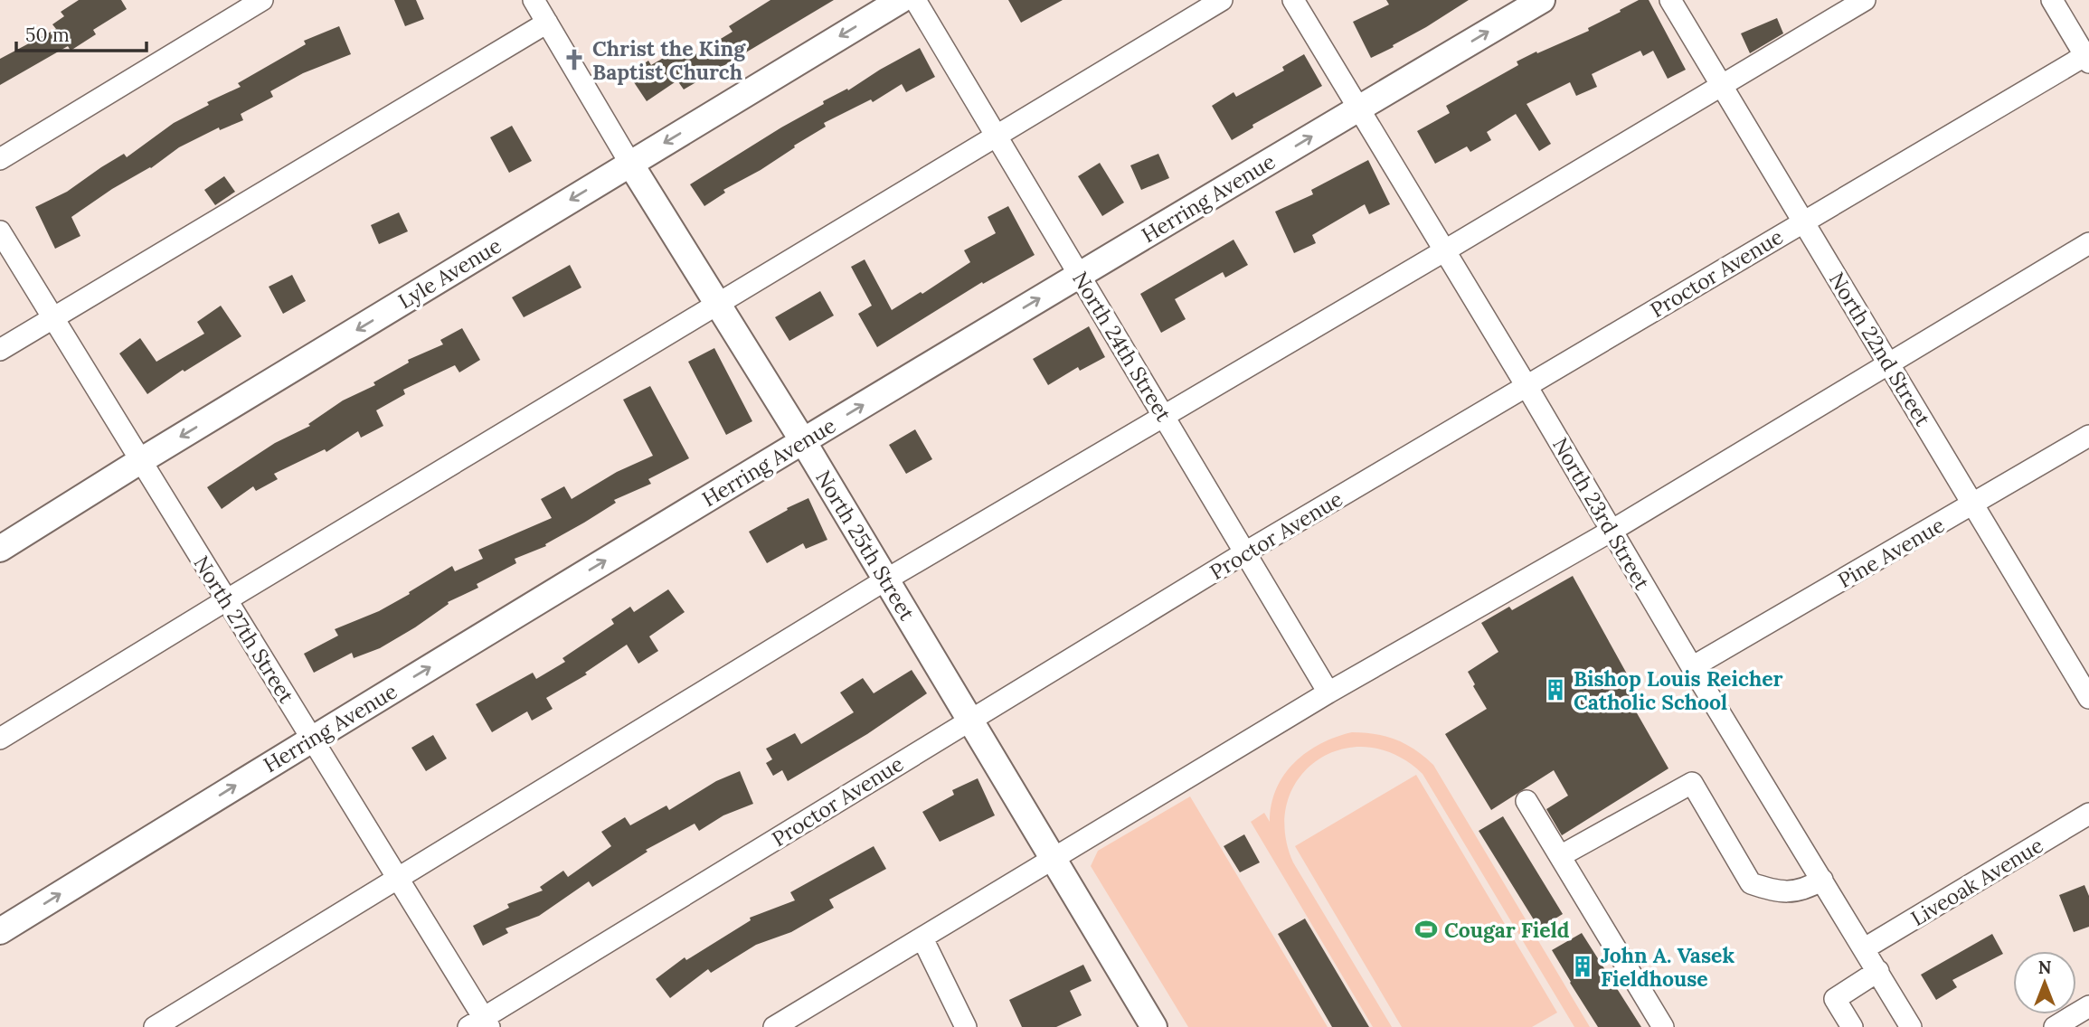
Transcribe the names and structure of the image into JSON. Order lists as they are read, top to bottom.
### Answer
{
  "streets": {
    "main road": ["Herring Avenue", "Lyle Avenue", "North 25th Street"],
    "street": [
      "Proctor Avenue",
      "North 24th Street",
      "North 22nd Street",
      "North 23rd Street",
      "Pine Avenue",
      "North 27th Street",
      "Liveoak Avenue"
    ]
  },
  "crossings": [
    ["Herring Avenue", "North 24th Street"],
    ["Herring Avenue", "North 23rd Street"],
    ["Herring Avenue", "North 25th Street"],
    ["Herring Avenue", "North 27th Street"],
    ["Lyle Avenue", "North 25th Street"],
    ["Lyle Avenue", "North 27th Street"],
    ["Proctor Avenue", "North 24th Street"],
    ["Proctor Avenue", "North 22nd Street"],
    ["Proctor Avenue", "North 23rd Street"],
    ["Proctor Avenue", "North 25th Street"],
    ["Proctor Avenue", "North 27th Street"],
    ["North 22nd Street", "Pine Avenue"],
    ["North 23rd Street", "Pine Avenue"],
    ["North 23rd Street", "Liveoak Avenue"]
  ],
  "one_way": ["Herring Avenue", "Lyle Avenue"],
  "places": {
    "church": ["Christ the King Baptist Church"],
    "building": ["Bishop Louis Reicher Catholic School", "John A. Vasek Fieldhouse"],
    "sports": ["Cougar Field"]
  },
  "scale_bar": "50 m",
  "north": "top"
}
